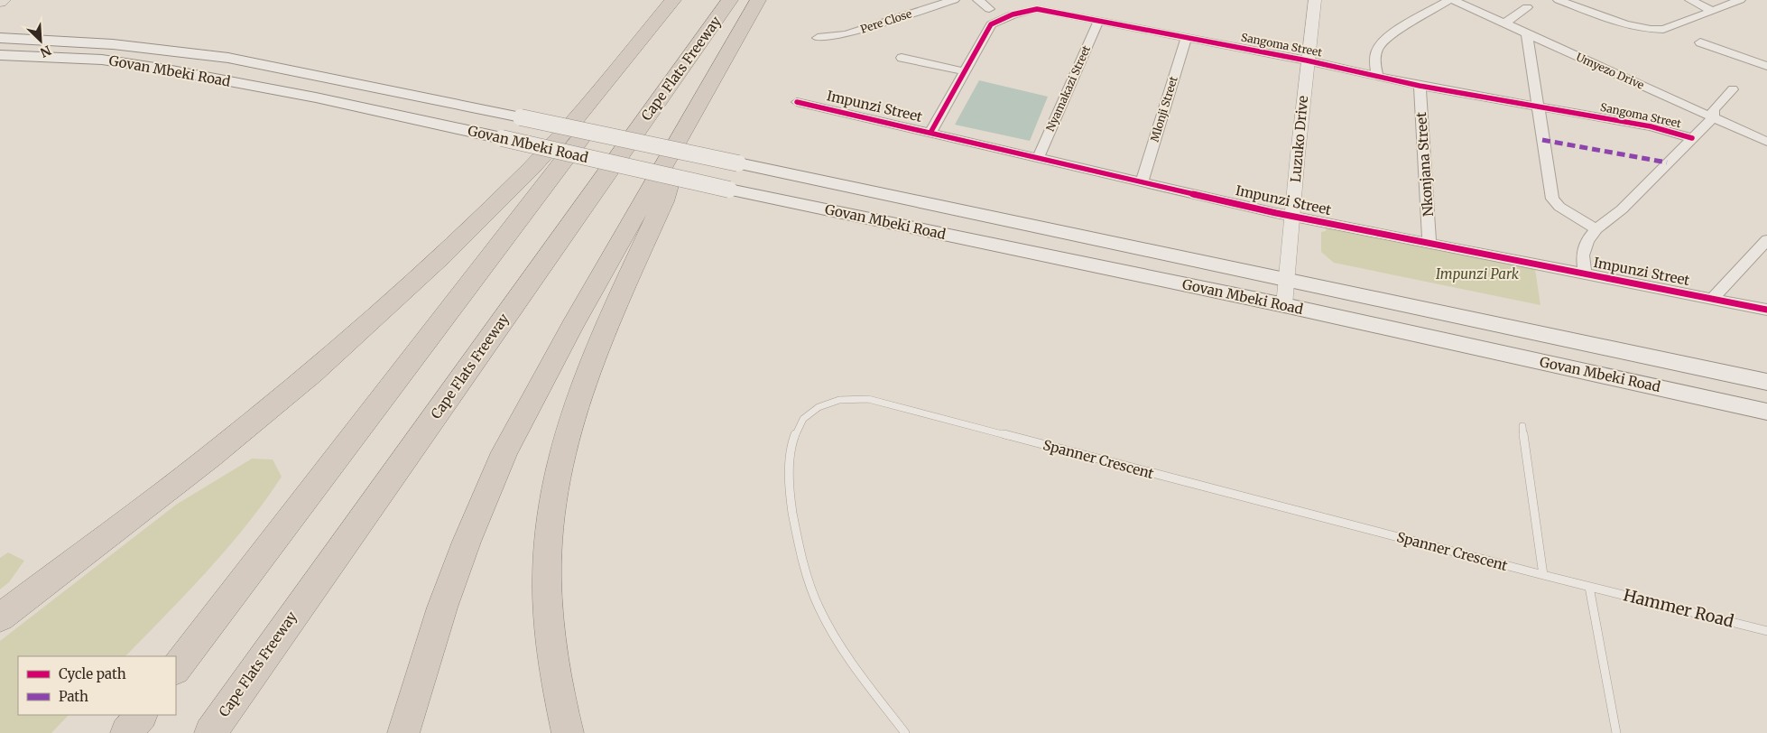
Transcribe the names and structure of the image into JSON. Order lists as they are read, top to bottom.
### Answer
{
  "streets": {
    "highway": ["Cape Flats Freeway"],
    "main road": ["Govan Mbeki Road"],
    "street": [
      "Pere Close",
      "Sangoma Street",
      "Umyezo Drive",
      "Nyamakazi Street",
      "Impunzi Street",
      "Mlonji Street",
      "Luzuko Drive",
      "Nkonjana Street"
    ],
    "lane": ["Spanner Crescent", "Hammer Road"]
  },
  "crossings": [
    ["Sangoma Street", "Nyamakazi Street"],
    ["Sangoma Street", "Impunzi Street"],
    ["Sangoma Street", "Mlonji Street"],
    ["Sangoma Street", "Luzuko Drive"],
    ["Sangoma Street", "Nkonjana Street"],
    ["Govan Mbeki Road", "Luzuko Drive"],
    ["Nyamakazi Street", "Impunzi Street"],
    ["Impunzi Street", "Mlonji Street"],
    ["Impunzi Street", "Luzuko Drive"],
    ["Impunzi Street", "Nkonjana Street"],
    ["Spanner Crescent", "Hammer Road"]
  ],
  "parks": ["Impunzi Park"],
  "legend": ["Cycle path", "Path"],
  "north": "bottom right"
}
